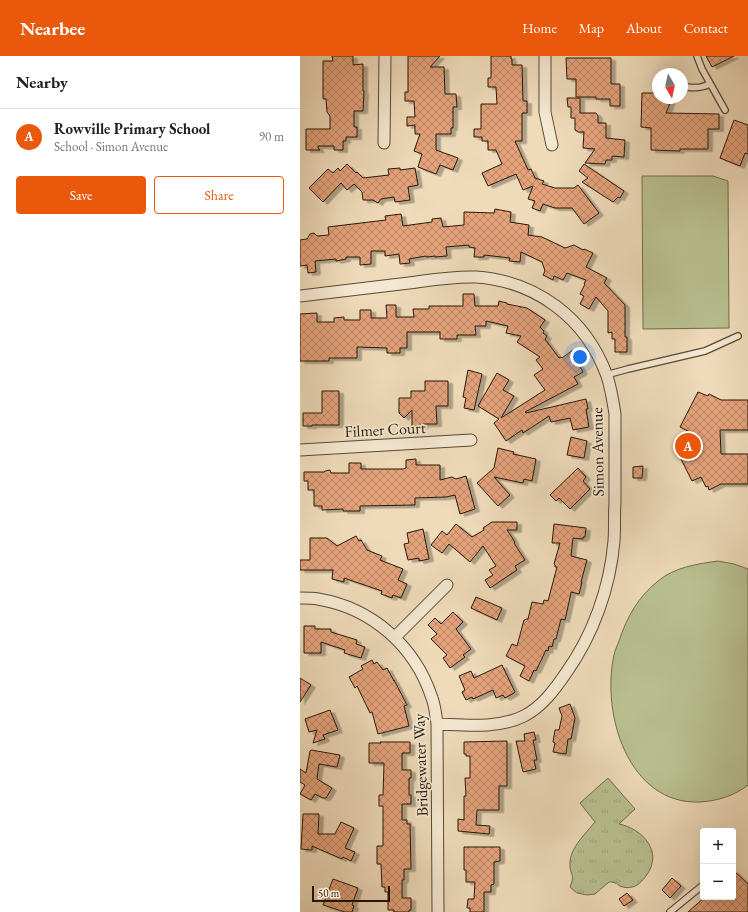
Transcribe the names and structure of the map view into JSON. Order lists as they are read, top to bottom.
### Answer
{
  "streets": {
    "street": ["Filmer Court", "Simon Avenue", "Bridgewater Way"]
  },
  "crossings": [
    ["Simon Avenue", "Bridgewater Way"]
  ],
  "scale_bar": "50 m",
  "north": "bottom",
  "page": {
    "header": "Nearbee",
    "nav": [
      "Home",
      "Map",
      "About",
      "Contact"
    ],
    "heading": "Nearby",
    "list": [
      {
        "mark": "A",
        "name": "Rowville Primary School",
        "note": "School · Simon Avenue",
        "value": "90 m"
      }
    ],
    "buttons": ["Save", "Share"],
    "pins": "A",
    "map_buttons": ["+", "−"],
    "scale": "50 m"
  }
}
